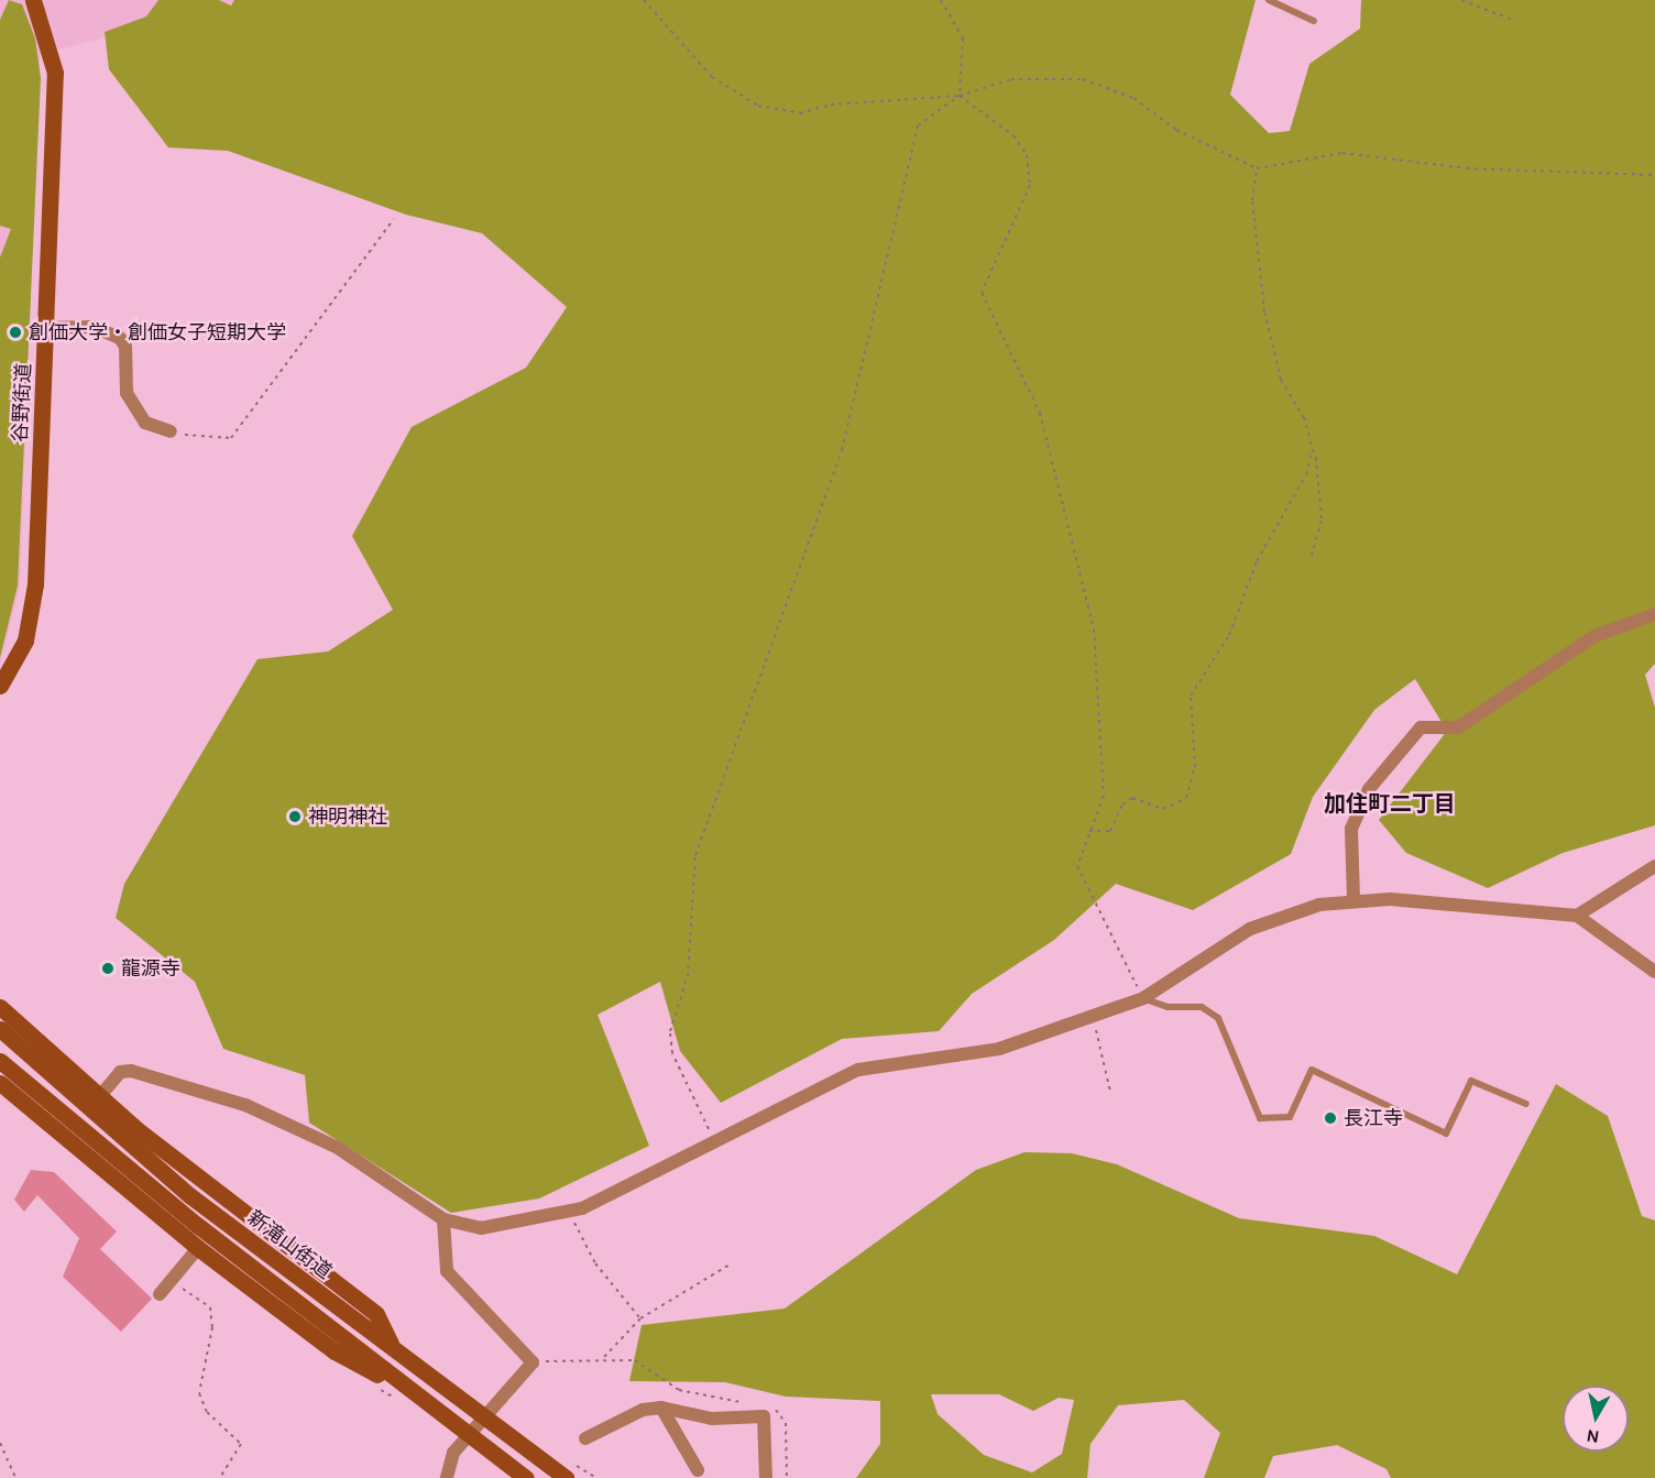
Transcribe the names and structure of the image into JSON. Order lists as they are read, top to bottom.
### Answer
{
  "streets": {
    "main road": ["谷野街道", "新滝山街道"]
  },
  "districts": ["加住町二丁目"],
  "places": [
    "創価大学・創価女子短期大学",
    "神明神社",
    "龍源寺",
    "長江寺"
  ],
  "north": "bottom"
}
